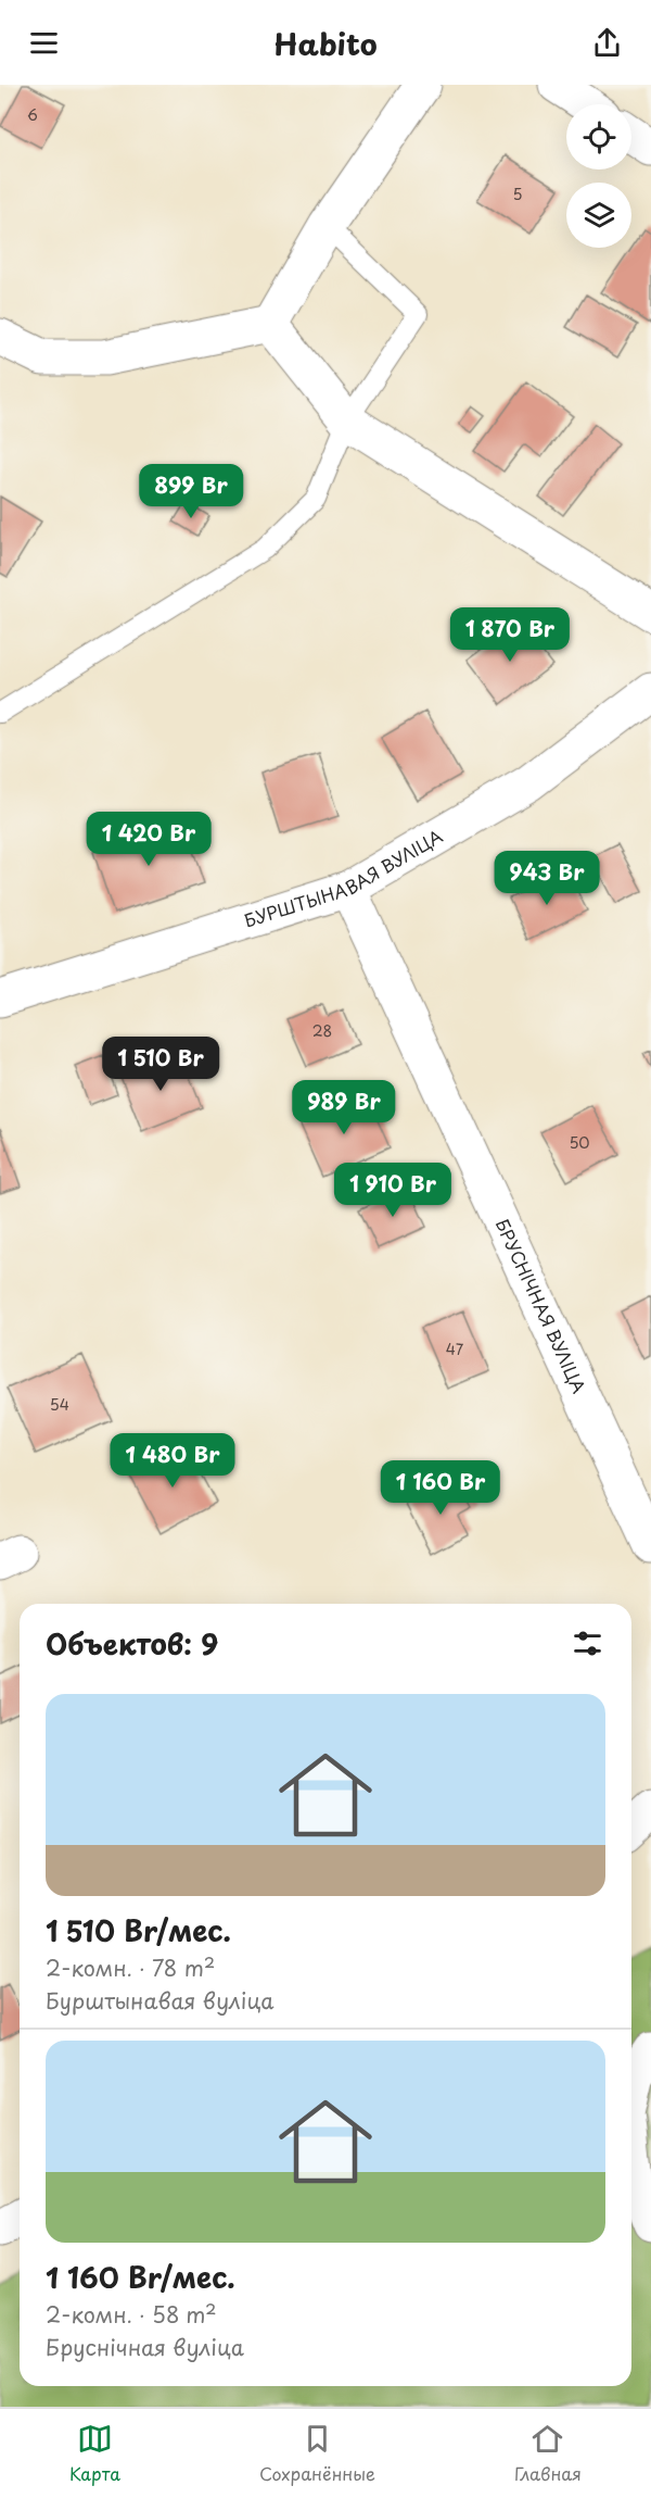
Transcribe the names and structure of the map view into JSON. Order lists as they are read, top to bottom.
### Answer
{
  "streets": {
    "street": ["БУРШТЫНАВАЯ ВУЛІЦА", "БРУСНІЧНАЯ ВУЛІЦА"]
  },
  "crossings": [
    ["БУРШТЫНАВАЯ ВУЛІЦА", "БРУСНІЧНАЯ ВУЛІЦА"]
  ],
  "house_numbers": [
    "6",
    "5",
    "28",
    "50",
    "47",
    "54"
  ],
  "page": {
    "header": "Habito",
    "price": [
      "899 Br",
      "1 870 Br",
      "1 420 Br",
      "943 Br",
      "1 510 Br",
      "989 Br",
      "1 910 Br",
      "1 480 Br",
      "1 160 Br"
    ],
    "heading": "Объектов: 9",
    "list": [
      {
        "name": "1 510 Br/мес.",
        "note": "2-комн. · 78 m² · Бурштынавая вуліца"
      },
      {
        "name": "1 160 Br/мес.",
        "note": "2-комн. · 58 m² · Бруснічная вуліца"
      }
    ],
    "tabs": ["Карта", "Сохранённые", "Главная"]
  }
}
